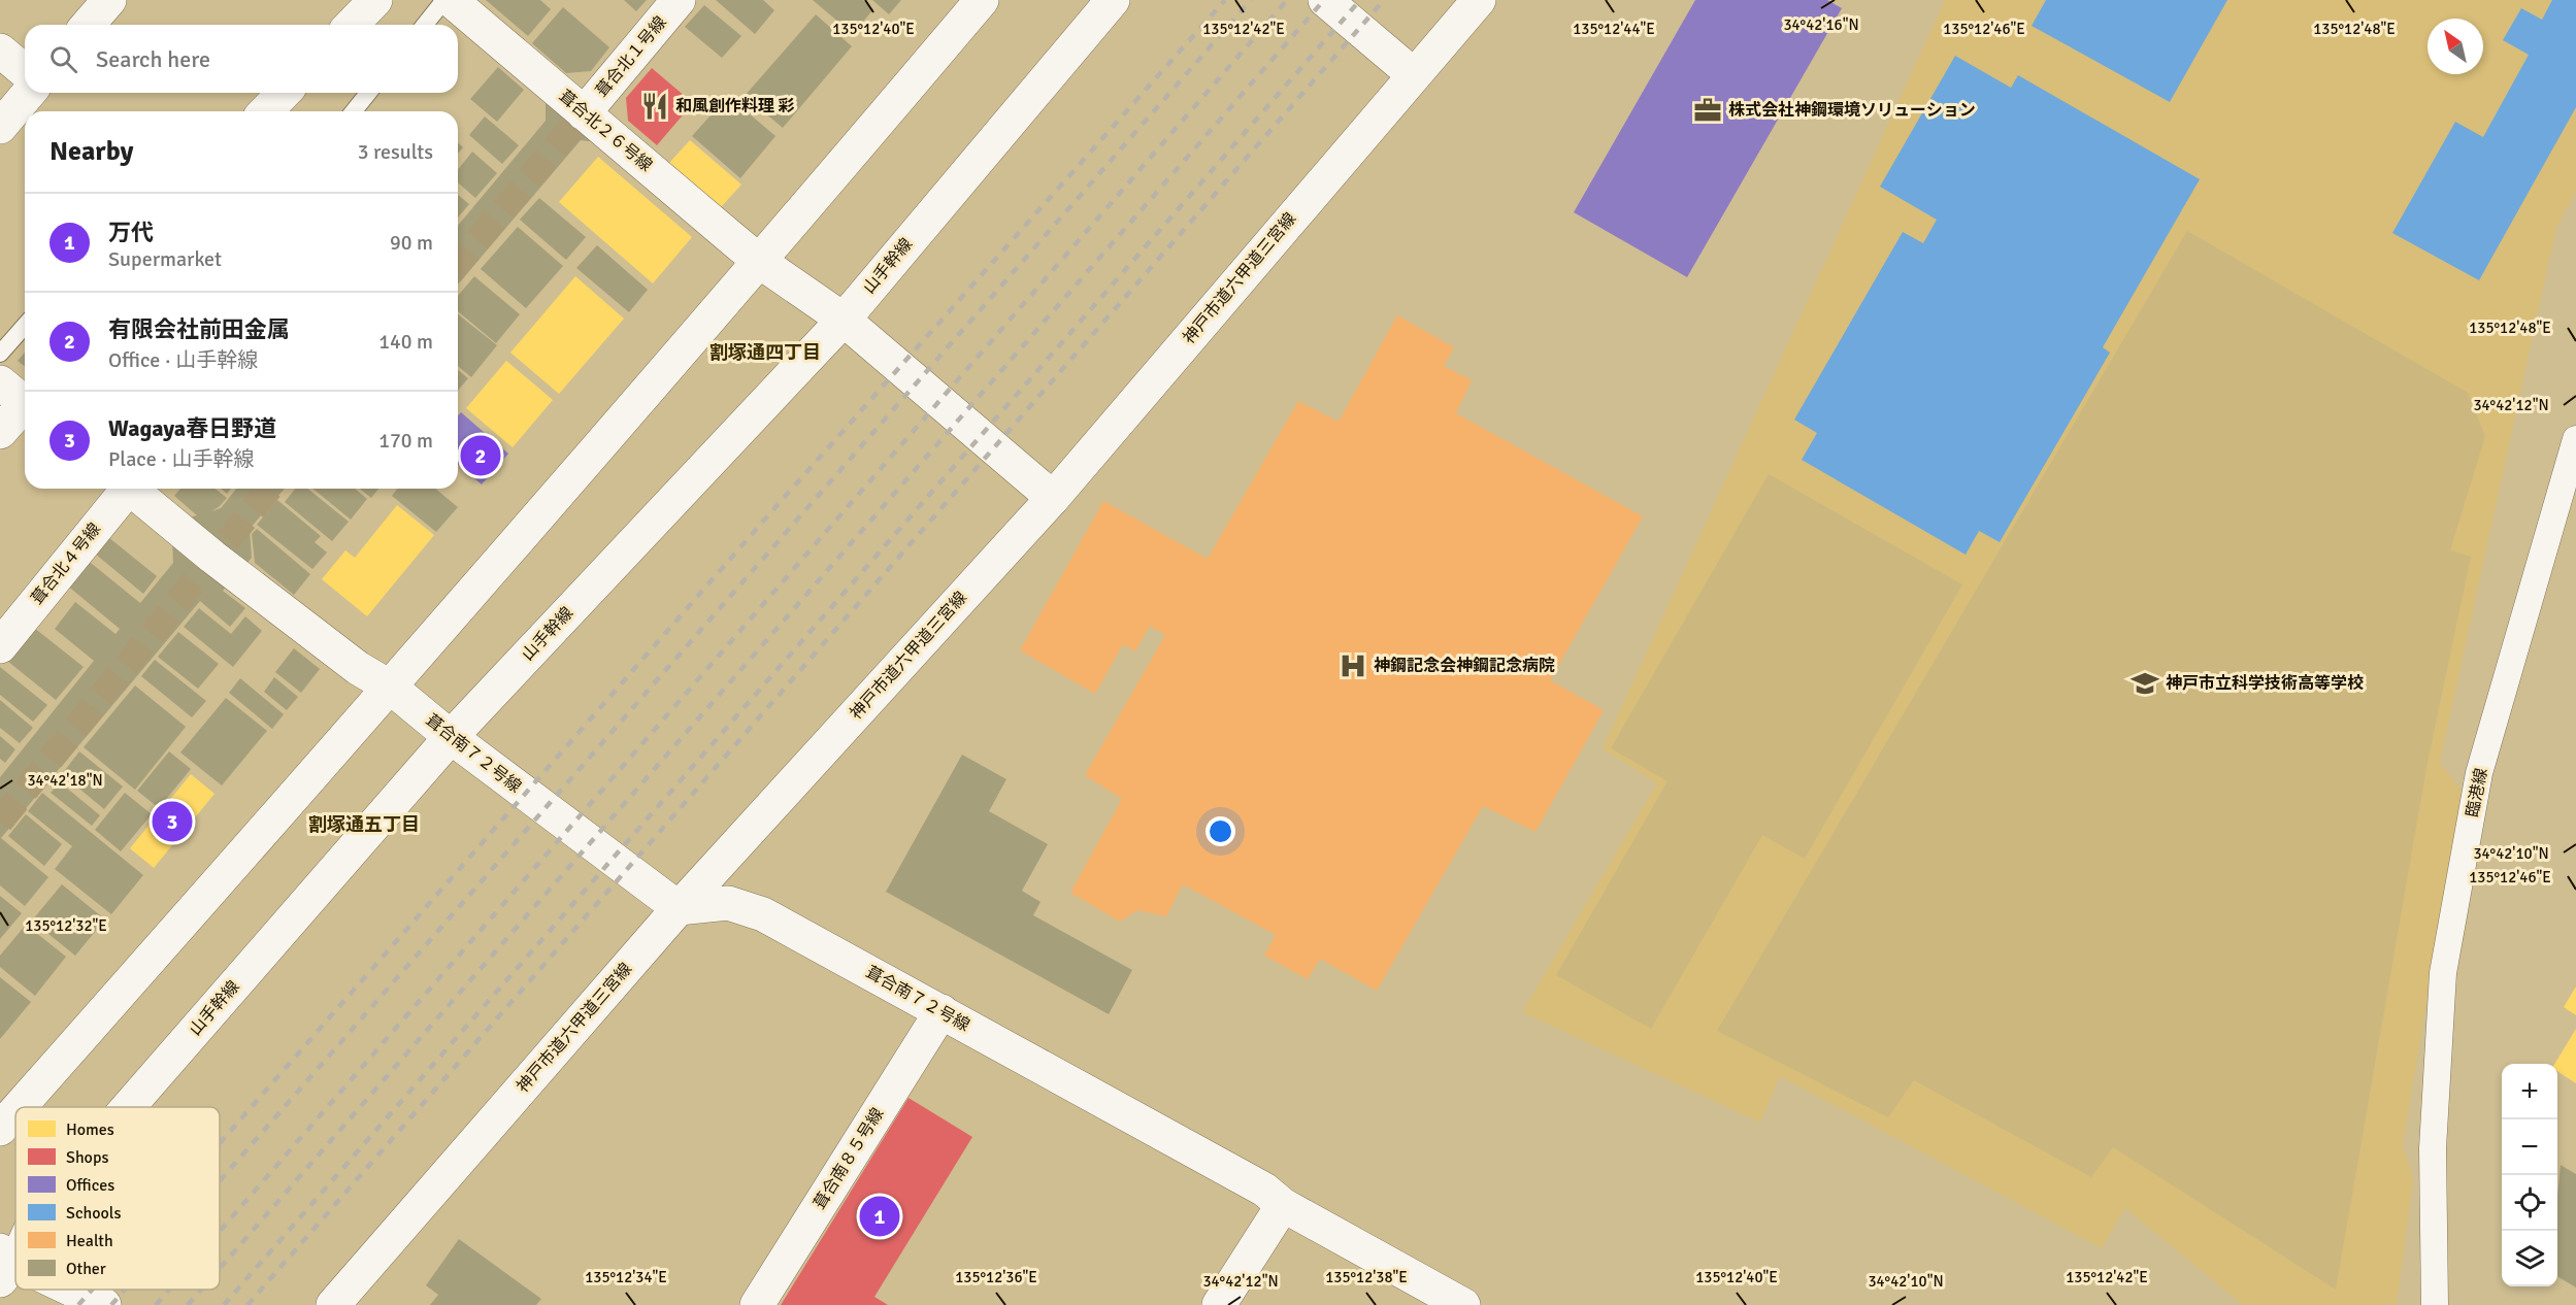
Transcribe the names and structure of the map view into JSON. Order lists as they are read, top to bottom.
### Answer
{
  "streets": {
    "street": [
      "葺合北１号線",
      "葺合北２６号線",
      "山手幹線",
      "神戸市道六甲道三宮線",
      "葺合北４号線",
      "葺合南７２号線",
      "臨港線",
      "葺合南８５号線"
    ]
  },
  "crossings": [
    ["葺合北１号線", "葺合北２６号線"],
    ["葺合北２６号線", "山手幹線"],
    ["葺合北２６号線", "神戸市道六甲道三宮線"],
    ["山手幹線", "葺合南７２号線"],
    ["神戸市道六甲道三宮線", "葺合南７２号線"],
    ["葺合南７２号線", "葺合南８５号線"]
  ],
  "districts": ["割塚通四丁目", "割塚通五丁目"],
  "places": {
    "restaurant": ["和風創作料理 彩"],
    "office": ["株式会社神鋼環境ソリューション"],
    "hospital": ["神鋼記念会神鋼記念病院"],
    "school or university": ["神戸市立科学技術高等学校"]
  },
  "legend": [
    "Homes",
    "Shops",
    "Offices",
    "Schools",
    "Health",
    "Other"
  ],
  "north": "top left",
  "page": {
    "search": "Search here",
    "heading": ["Nearby", "3 results"],
    "list": [
      {
        "mark": "1",
        "name": "万代",
        "note": "Supermarket",
        "value": "90 m"
      },
      {
        "mark": "2",
        "name": "有限会社前田金属",
        "note": "Office · 山手幹線",
        "value": "140 m"
      },
      {
        "mark": "3",
        "name": "Wagaya春日野道",
        "note": "Place · 山手幹線",
        "value": "170 m"
      }
    ],
    "pins": ["2", "3", "1"],
    "map_buttons": ["+", "−"]
  },
  "coordinates": [
    "34°42'16\"N",
    "135°12'40\"E",
    "135°12'42\"E",
    "135°12'44\"E",
    "135°12'46\"E",
    "135°12'48\"E",
    "34°42'12\"N",
    "34°42'18\"N",
    "34°42'10\"N",
    "135°12'32\"E",
    "135°12'34\"E",
    "135°12'36\"E",
    "135°12'38\"E"
  ]
}
